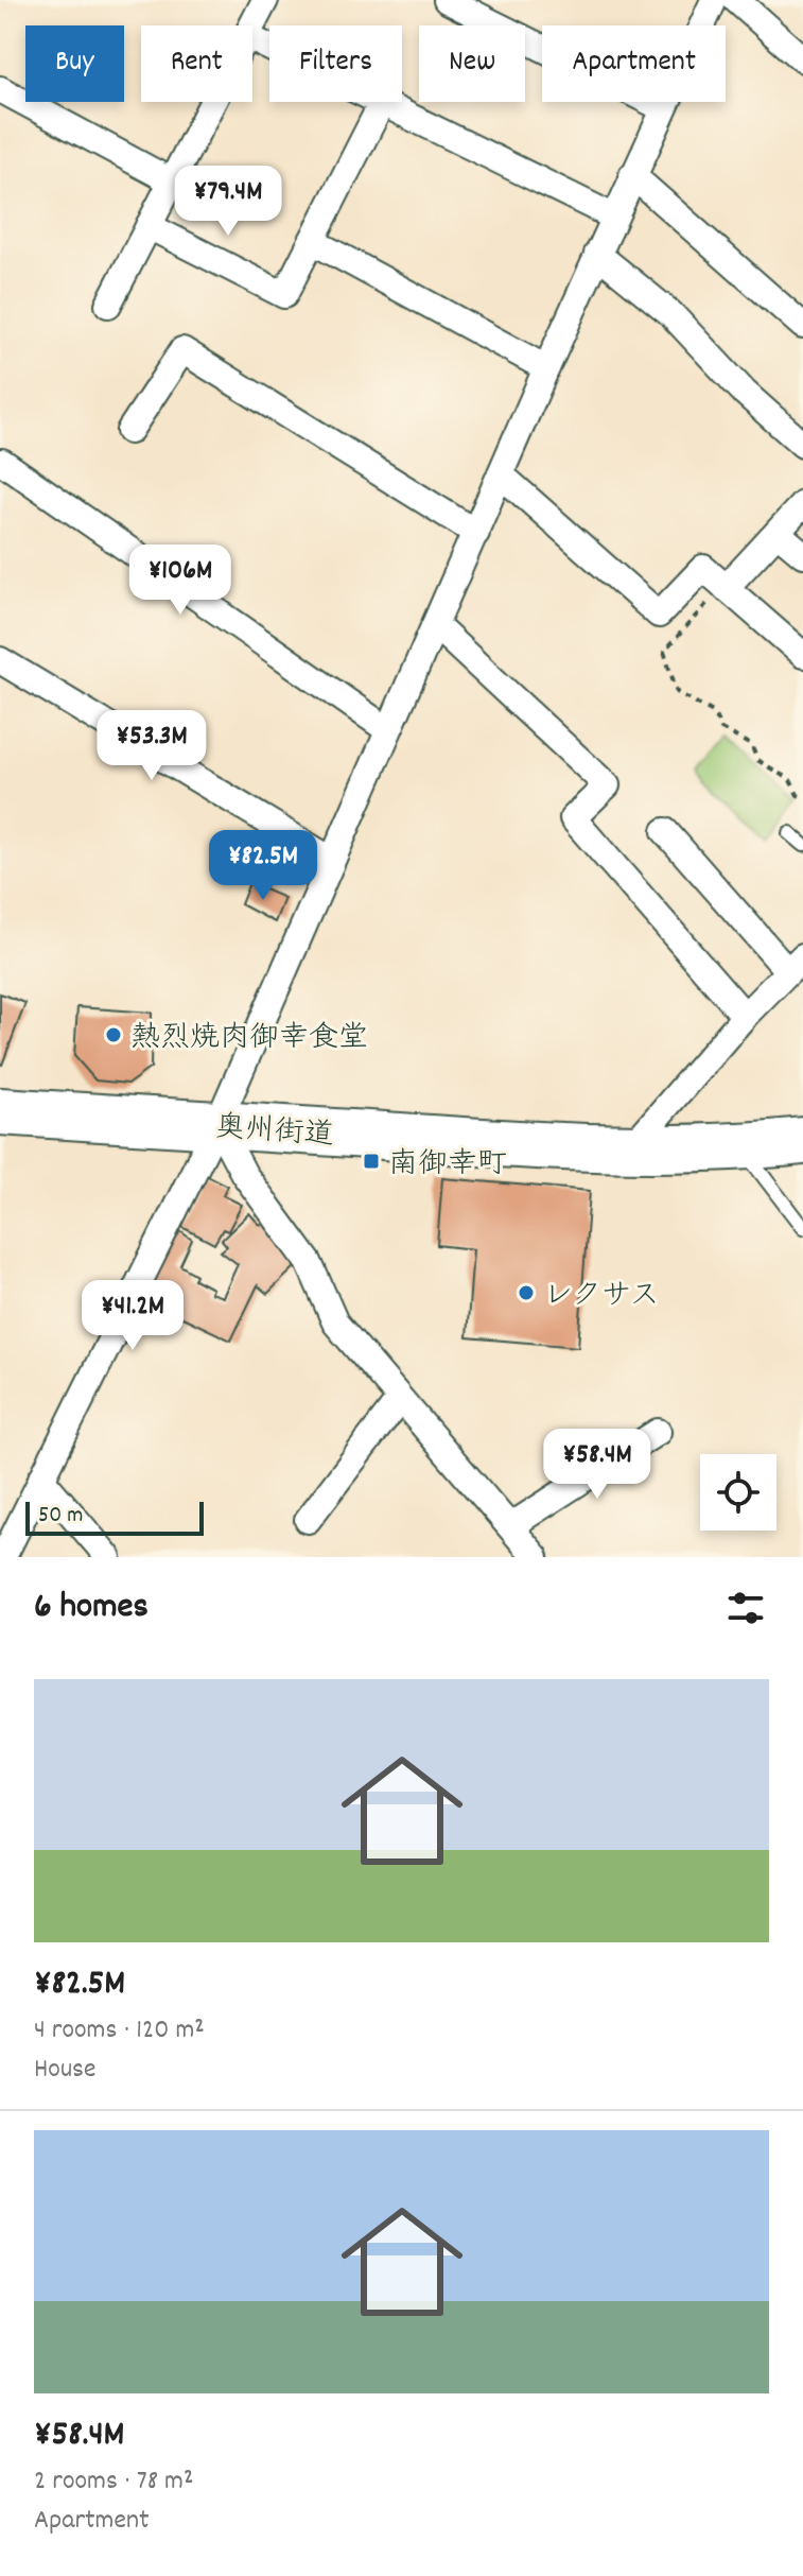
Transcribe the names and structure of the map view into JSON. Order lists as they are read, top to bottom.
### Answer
{
  "streets": {
    "highway": ["奥州街道"]
  },
  "places": {
    "other": ["熱烈焼肉御幸食堂", "レクサス"],
    "transit": ["南御幸町"]
  },
  "scale_bar": "50 m",
  "page": {
    "chip": [
      "Buy",
      "Rent",
      "Filters",
      "New",
      "Apartment"
    ],
    "price": [
      "¥79.4M",
      "¥106M",
      "¥53.3M",
      "¥82.5M",
      "¥41.2M",
      "¥58.4M"
    ],
    "scale": "50 m",
    "heading": "6 homes",
    "list": [
      {
        "name": "¥82.5M",
        "note": "4 rooms · 120 m² · House"
      },
      {
        "name": "¥58.4M",
        "note": "2 rooms · 78 m² · Apartment"
      }
    ]
  }
}
